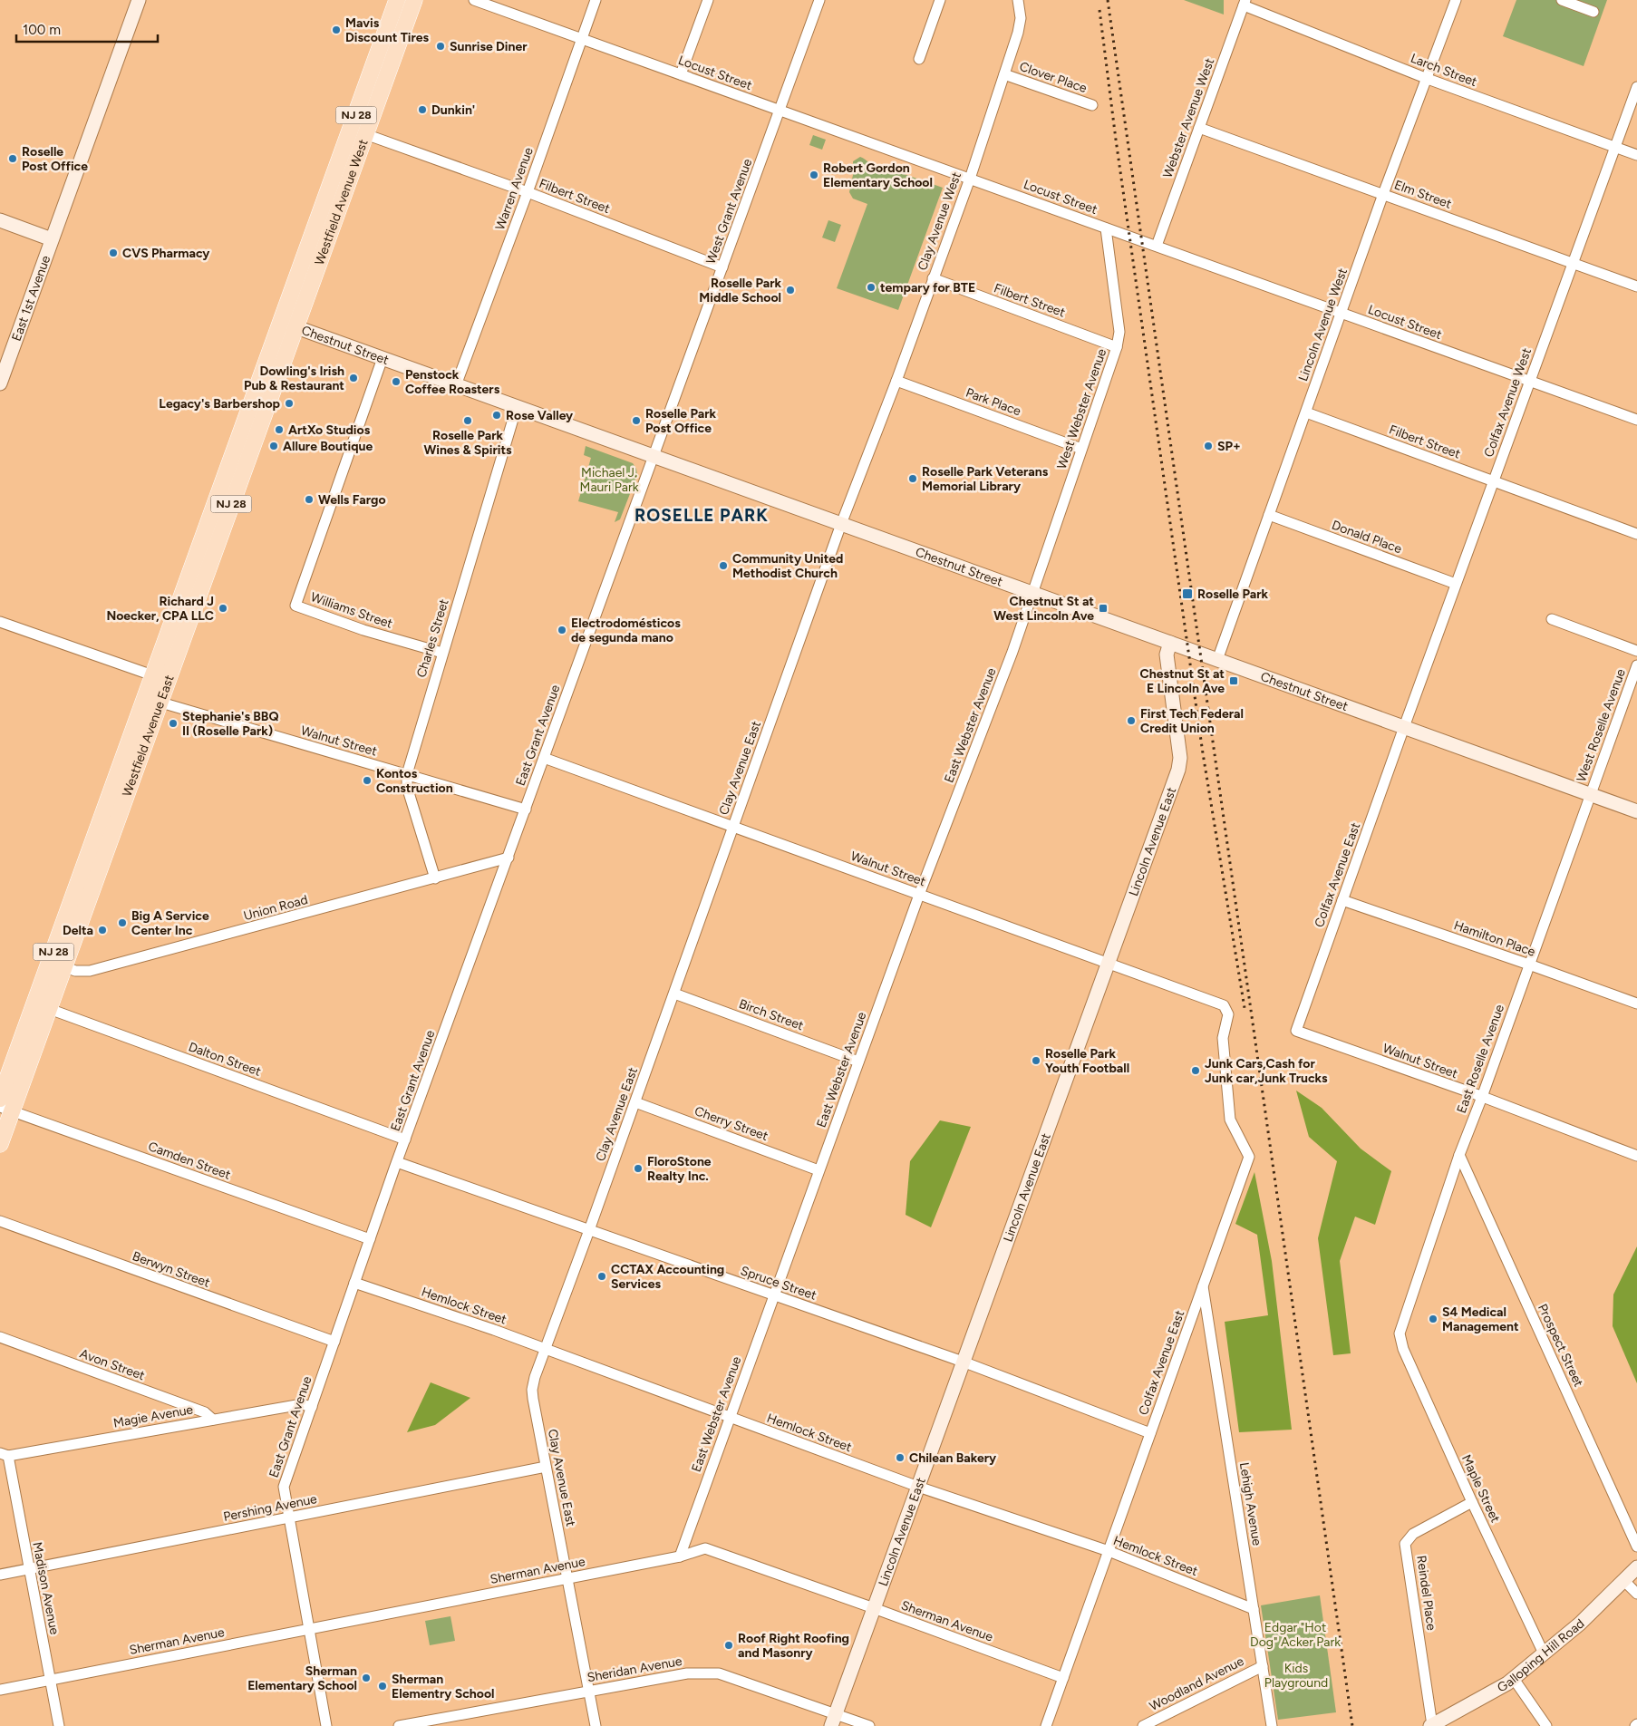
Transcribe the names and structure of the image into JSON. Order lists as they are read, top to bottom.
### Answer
{
  "streets": {
    "main road": ["NJ 28", "Westfield Avenue West", "Westfield Avenue East"],
    "street": [
      "Larch Street",
      "Locust Street",
      "Clover Place",
      "Webster Avenue West",
      "Warren Avenue",
      "Elm Street",
      "Filbert Street",
      "West Grant Avenue",
      "Clay Avenue West",
      "East 1st Avenue",
      "Lincoln Avenue West",
      "Chestnut Street",
      "Park Place",
      "Colfax Avenue West",
      "West Webster Avenue",
      "Donald Place",
      "Williams Street",
      "Charles Street",
      "East Webster Avenue",
      "West Roselle Avenue",
      "East Grant Avenue",
      "Walnut Street",
      "Clay Avenue East",
      "Lincoln Avenue East",
      "Colfax Avenue East",
      "Union Road",
      "Hamilton Place",
      "Birch Street",
      "Dalton Street",
      "East Roselle Avenue",
      "Cherry Street",
      "Camden Street",
      "Berwyn Street",
      "Spruce Street",
      "Hemlock Street",
      "Prospect Street",
      "Avon Street",
      "Magie Avenue",
      "Maple Street",
      "Lehigh Avenue",
      "Pershing Avenue",
      "Sherman Avenue",
      "Madison Avenue",
      "Reindel Place",
      "Galloping Hill Road",
      "Sheridan Avenue",
      "Woodland Avenue"
    ]
  },
  "crossings": [
    ["Larch Street", "Webster Avenue West"],
    ["Larch Street", "Lincoln Avenue West"],
    ["Larch Street", "Colfax Avenue West"],
    ["Locust Street", "Webster Avenue West"],
    ["Locust Street", "Warren Avenue"],
    ["Locust Street", "West Grant Avenue"],
    ["Locust Street", "Clay Avenue West"],
    ["Locust Street", "Lincoln Avenue West"],
    ["Locust Street", "Colfax Avenue West"],
    ["Locust Street", "West Webster Avenue"],
    ["Clover Place", "Clay Avenue West"],
    ["Webster Avenue West", "Elm Street"],
    ["Warren Avenue", "Filbert Street"],
    ["Warren Avenue", "Chestnut Street"],
    ["Elm Street", "Lincoln Avenue West"],
    ["Elm Street", "Colfax Avenue West"],
    ["Filbert Street", "Westfield Avenue West"],
    ["Filbert Street", "West Grant Avenue"],
    ["Filbert Street", "Clay Avenue West"],
    ["Filbert Street", "Lincoln Avenue West"],
    ["Filbert Street", "Colfax Avenue West"],
    ["Filbert Street", "West Webster Avenue"],
    ["Westfield Avenue West", "Chestnut Street"],
    ["Westfield Avenue West", "Westfield Avenue East"],
    ["West Grant Avenue", "Chestnut Street"],
    ["West Grant Avenue", "East Grant Avenue"],
    ["Clay Avenue West", "Chestnut Street"],
    ["Clay Avenue West", "Park Place"],
    ["Clay Avenue West", "Clay Avenue East"],
    ["Lincoln Avenue West", "Chestnut Street"],
    ["Lincoln Avenue West", "Donald Place"],
    ["Chestnut Street", "Colfax Avenue West"],
    ["Chestnut Street", "West Webster Avenue"],
    ["Chestnut Street", "Williams Street"],
    ["Chestnut Street", "Charles Street"],
    ["Chestnut Street", "East Webster Avenue"],
    ["Chestnut Street", "West Roselle Avenue"],
    ["Chestnut Street", "East Grant Avenue"],
    ["Chestnut Street", "Westfield Avenue East"],
    ["Chestnut Street", "Clay Avenue East"],
    ["Chestnut Street", "Lincoln Avenue East"],
    ["Chestnut Street", "Colfax Avenue East"],
    ["Chestnut Street", "East Roselle Avenue"],
    ["Park Place", "West Webster Avenue"],
    ["Colfax Avenue West", "Donald Place"],
    ["Colfax Avenue West", "Colfax Avenue East"],
    ["West Webster Avenue", "East Webster Avenue"],
    ["Williams Street", "Charles Street"],
    ["Charles Street", "Walnut Street"],
    ["Charles Street", "Union Road"],
    ["East Webster Avenue", "Walnut Street"],
    ["East Webster Avenue", "Birch Street"],
    ["East Webster Avenue", "Cherry Street"],
    ["East Webster Avenue", "Spruce Street"],
    ["East Webster Avenue", "Hemlock Street"],
    ["East Webster Avenue", "Sherman Avenue"],
    ["West Roselle Avenue", "East Roselle Avenue"],
    ["East Grant Avenue", "Walnut Street"],
    ["East Grant Avenue", "Union Road"],
    ["East Grant Avenue", "Dalton Street"],
    ["East Grant Avenue", "Camden Street"],
    ["East Grant Avenue", "Berwyn Street"],
    ["East Grant Avenue", "Spruce Street"],
    ["East Grant Avenue", "Hemlock Street"],
    ["East Grant Avenue", "Magie Avenue"],
    ["East Grant Avenue", "Pershing Avenue"],
    ["East Grant Avenue", "Sherman Avenue"],
    ["Westfield Avenue East", "Walnut Street"],
    ["Westfield Avenue East", "Union Road"],
    ["Westfield Avenue East", "Dalton Street"],
    ["Westfield Avenue East", "Camden Street"],
    ["Walnut Street", "Clay Avenue East"],
    ["Walnut Street", "Lincoln Avenue East"],
    ["Walnut Street", "Colfax Avenue East"],
    ["Walnut Street", "East Roselle Avenue"],
    ["Clay Avenue East", "Birch Street"],
    ["Clay Avenue East", "Cherry Street"],
    ["Clay Avenue East", "Spruce Street"],
    ["Clay Avenue East", "Hemlock Street"],
    ["Clay Avenue East", "Pershing Avenue"],
    ["Clay Avenue East", "Sherman Avenue"],
    ["Clay Avenue East", "Sheridan Avenue"],
    ["Lincoln Avenue East", "Spruce Street"],
    ["Lincoln Avenue East", "Hemlock Street"],
    ["Lincoln Avenue East", "Sherman Avenue"],
    ["Lincoln Avenue East", "Sheridan Avenue"],
    ["Colfax Avenue East", "Hamilton Place"],
    ["Colfax Avenue East", "Spruce Street"],
    ["Colfax Avenue East", "Hemlock Street"],
    ["Colfax Avenue East", "Lehigh Avenue"],
    ["Colfax Avenue East", "Sherman Avenue"],
    ["Hamilton Place", "East Roselle Avenue"],
    ["East Roselle Avenue", "Prospect Street"],
    ["East Roselle Avenue", "Maple Street"],
    ["Hemlock Street", "Lehigh Avenue"],
    ["Avon Street", "Magie Avenue"],
    ["Magie Avenue", "Madison Avenue"],
    ["Maple Street", "Reindel Place"],
    ["Maple Street", "Galloping Hill Road"],
    ["Lehigh Avenue", "Woodland Avenue"],
    ["Pershing Avenue", "Madison Avenue"],
    ["Sherman Avenue", "Madison Avenue"],
    ["Reindel Place", "Galloping Hill Road"]
  ],
  "districts": ["ROSELLE PARK"],
  "parks": ["Michael J. Mauri Park", "Edgar \"Hot Dog\" Acker Park", "Kids Playground"],
  "places": {
    "other": [
      "Mavis Discount Tires",
      "Sunrise Diner",
      "Dunkin'",
      "Roselle Post Office",
      "Robert Gordon Elementary School",
      "CVS Pharmacy",
      "tempary for BTE",
      "Roselle Park Middle School",
      "Dowling's Irish Pub & Restaurant",
      "Penstock Coffee Roasters",
      "Legacy's Barbershop",
      "Rose Valley",
      "Roselle Park Wines & Spirits",
      "Roselle Park Post Office",
      "ArtXo Studios",
      "Allure Boutique",
      "SP+",
      "Roselle Park Veterans Memorial Library",
      "Wells Fargo",
      "Community United Methodist Church",
      "Richard J Noecker, CPA LLC",
      "Electrodomésticos de segunda mano",
      "First Tech Federal Credit Union",
      "Stephanie's BBQ II (Roselle Park)",
      "Kontos Construction",
      "Big A Service Center Inc",
      "Delta",
      "Roselle Park Youth Football",
      "Junk Cars,Cash for Junk car,Junk Trucks",
      "FloroStone Realty Inc.",
      "CCTAX Accounting Services",
      "S4 Medical Management",
      "Chilean Bakery",
      "Roof Right Roofing and Masonry",
      "Sherman Elementary School",
      "Sherman Elementry School"
    ],
    "transit": ["Roselle Park", "Chestnut St at West Lincoln Ave", "Chestnut St at E Lincoln Ave"]
  },
  "scale_bar": "100 m"
}
